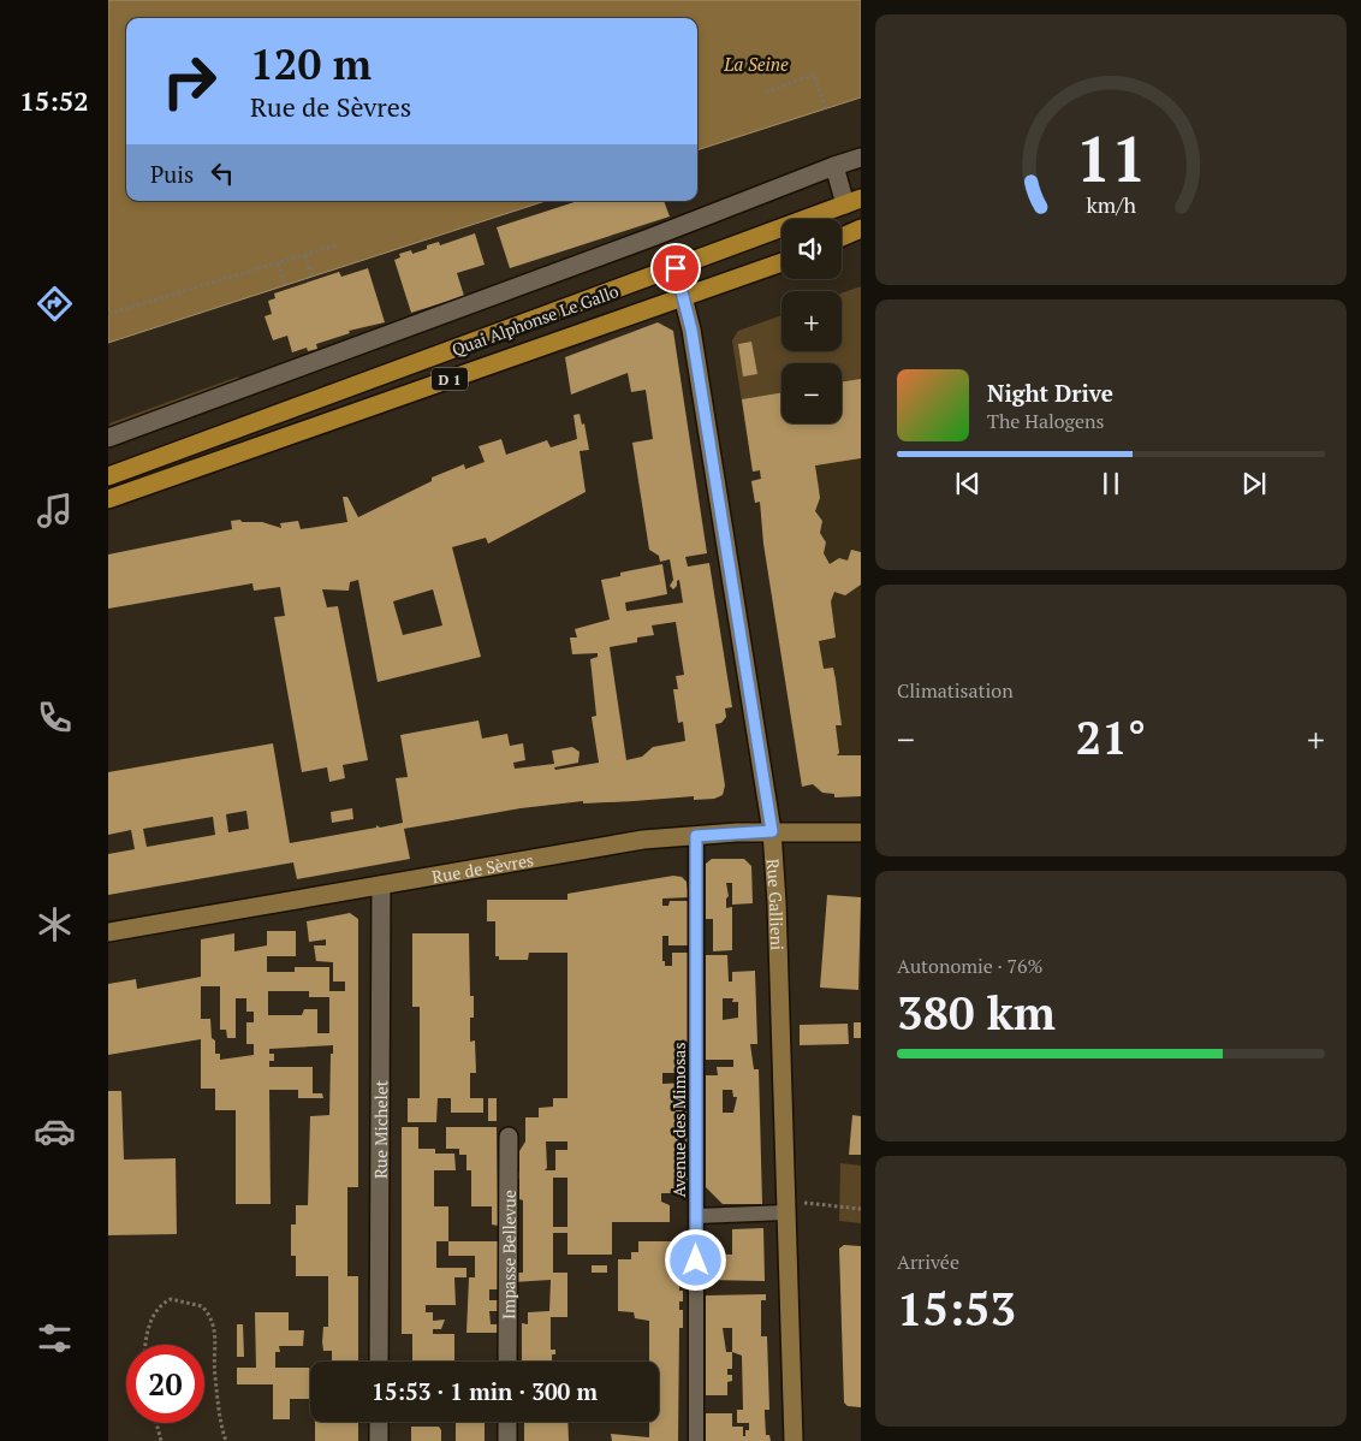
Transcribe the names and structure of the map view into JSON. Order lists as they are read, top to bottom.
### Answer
{
  "streets": {
    "main road": ["Quai Alphonse Le Gallo", "D 1"],
    "street": [
      "Rue de Sèvres",
      "Rue Gallieni",
      "Rue Michelet",
      "Impasse Bellevue"
    ],
    "lane": ["Avenue des Mimosas"]
  },
  "crossings": [
    ["Quai Alphonse Le Gallo", "Rue Gallieni"],
    ["Rue de Sèvres", "Rue Gallieni"],
    ["Rue de Sèvres", "Avenue des Mimosas"],
    ["Rue de Sèvres", "Rue Michelet"]
  ],
  "water": ["La Seine"],
  "page": {
    "tabs": "15:52",
    "turn": ["120 m", "Rue de Sèvres"],
    "then": "Puis",
    "map_buttons": ["+", "−"],
    "song": ["Night Drive", "The Halogens"],
    "tile": [
      "Climatisation",
      ["Autonomie · 76%", "380 km"],
      ["Arrivée", "15:53"]
    ],
    "heat": ["−", "21°", "+"],
    "limit": "20",
    "trip": "15:53 · 1 min · 300 m",
    "gauge": ["11", "km/h"]
  }
}
